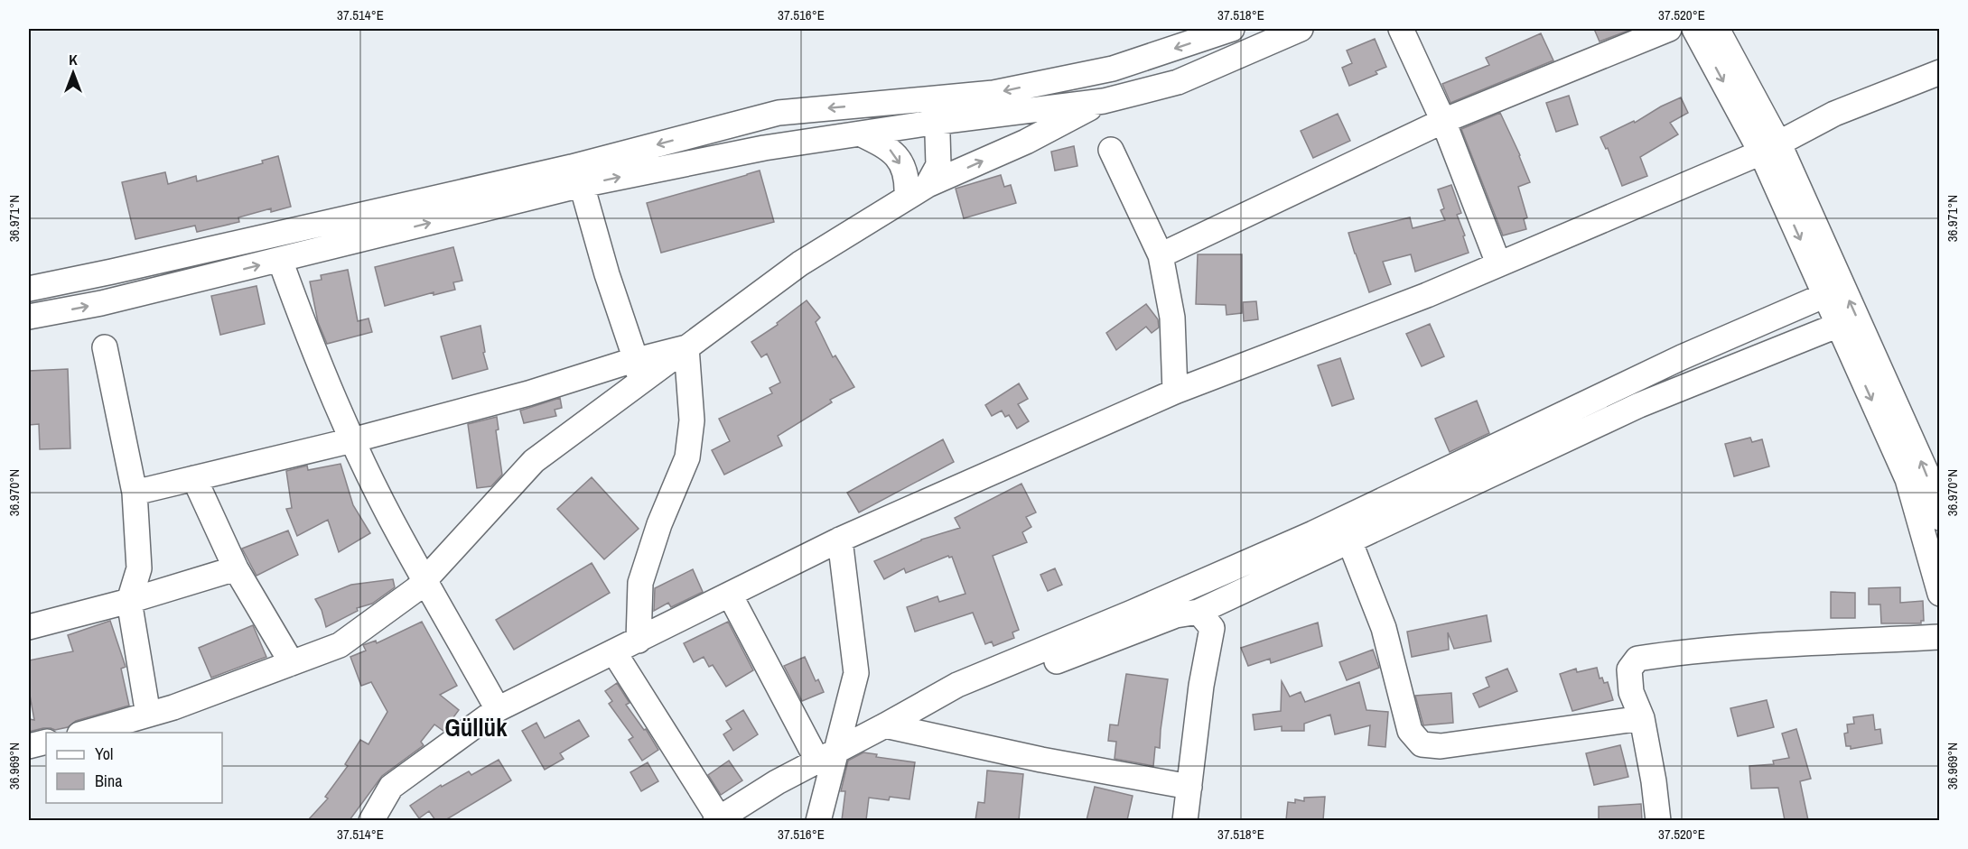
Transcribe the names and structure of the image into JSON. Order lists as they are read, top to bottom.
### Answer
{
  "districts": ["Güllük"],
  "legend": ["Yol", "Bina"],
  "north": "top",
  "coordinates": [
    "37.514°E",
    "37.516°E",
    "37.518°E",
    "37.520°E",
    "36.971°N",
    "36.970°N",
    "36.969°N"
  ]
}
